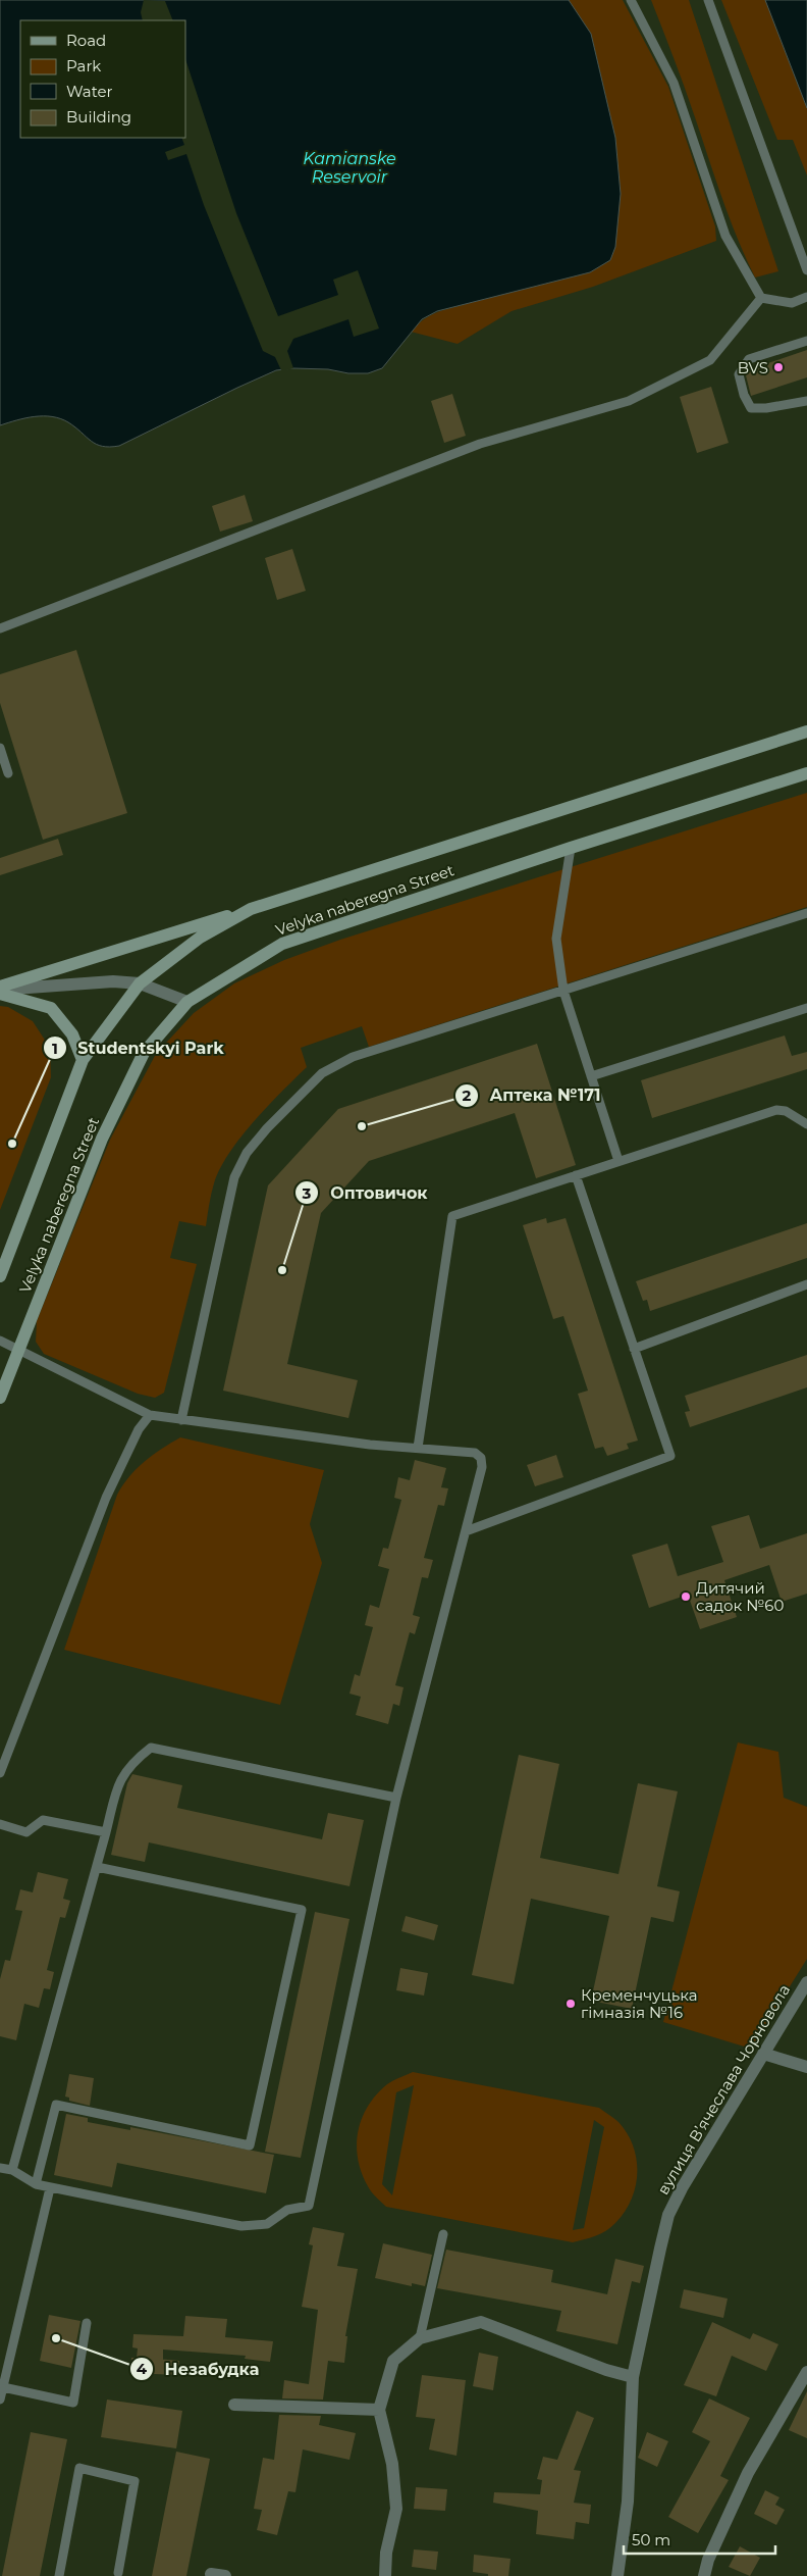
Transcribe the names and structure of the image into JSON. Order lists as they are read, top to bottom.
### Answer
{
  "streets": {
    "street": ["Velyka naberegna Street", "вулиця Вʼячеслава Чорновола"]
  },
  "water": ["Kamianske Reservoir"],
  "places": [
    "BVS",
    "Аптека №171",
    "Studentskyi Park",
    "Оптовичок",
    "Дитячий садок №60",
    "Кременчуцька гімназія №16",
    "Незабудка"
  ],
  "legend": [
    "Road",
    "Park",
    "Water",
    "Building"
  ],
  "scale_bar": "50 m"
}
